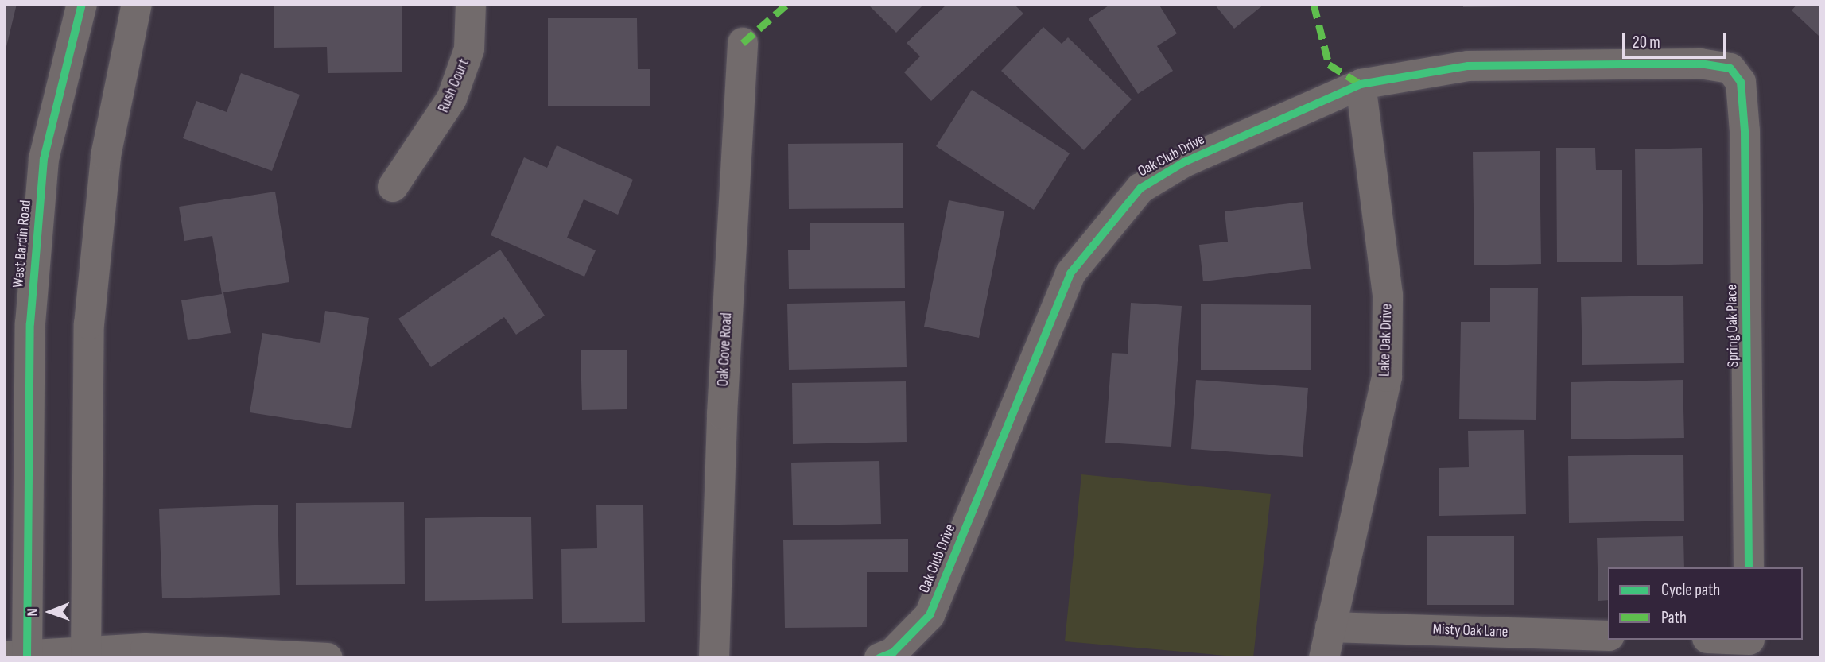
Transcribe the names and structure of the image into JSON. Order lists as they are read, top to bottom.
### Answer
{
  "streets": {
    "street": [
      "Rush Court",
      "Oak Club Drive",
      "West Bardin Road",
      "Spring Oak Place",
      "Lake Oak Drive",
      "Oak Cove Road",
      "Misty Oak Lane"
    ]
  },
  "crossings": [
    ["Oak Club Drive", "Spring Oak Place"],
    ["Oak Club Drive", "Lake Oak Drive"],
    ["Lake Oak Drive", "Misty Oak Lane"]
  ],
  "legend": ["Cycle path", "Path"],
  "scale_bar": "20 m",
  "north": "left"
}
